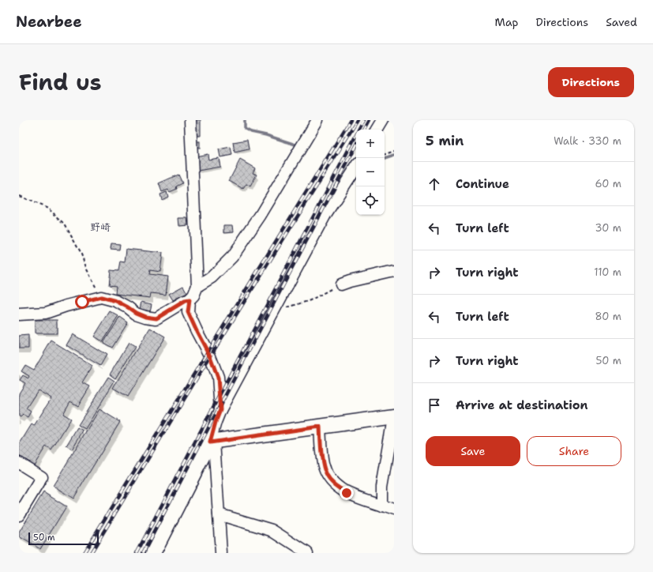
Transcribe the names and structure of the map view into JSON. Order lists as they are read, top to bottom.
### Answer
{
  "districts": ["野崎"],
  "scale_bar": "50 m",
  "page": {
    "header": "Nearbee",
    "nav": ["Map", "Directions", "Saved"],
    "title": "Find us",
    "buttons": [
      "Directions",
      ["Save", "Share"]
    ],
    "heading": ["5 min", "Walk · 330 m"],
    "map_buttons": ["+", "−"],
    "list": [
      ["Continue", "60 m"],
      ["Turn left", "30 m"],
      ["Turn right", "110 m"],
      ["Turn left", "80 m"],
      ["Turn right", "50 m"],
      "Arrive at destination"
    ],
    "scale": "50 m"
  }
}
